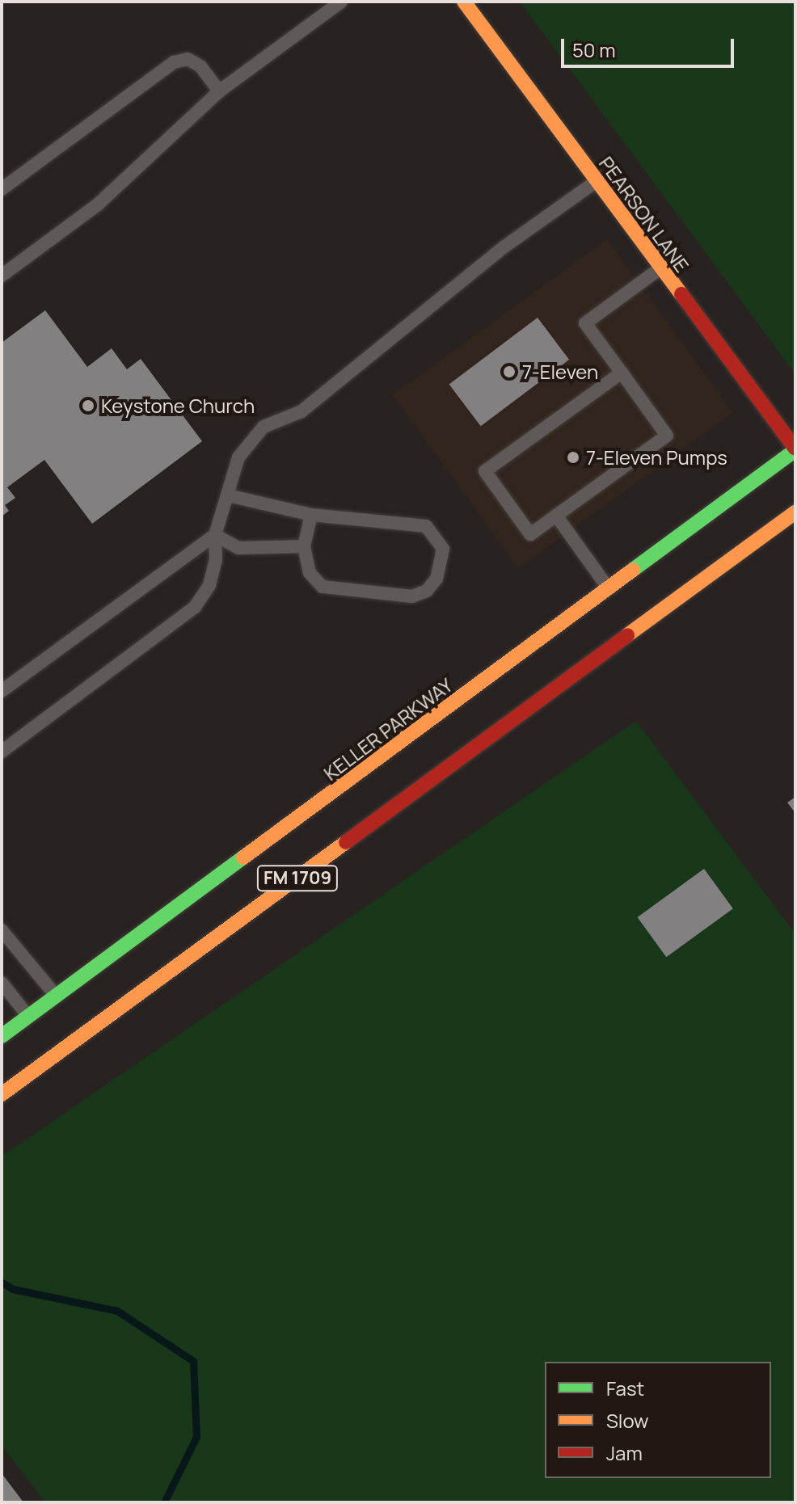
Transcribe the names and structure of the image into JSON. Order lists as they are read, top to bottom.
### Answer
{
  "streets": {
    "main road": ["PEARSON LANE", "KELLER PARKWAY", "FM 1709"]
  },
  "crossings": [
    ["PEARSON LANE", "KELLER PARKWAY"]
  ],
  "places": ["7-Eleven", "Keystone Church", "7-Eleven Pumps"],
  "legend": ["Fast", "Slow", "Jam"],
  "scale_bar": "50 m"
}
